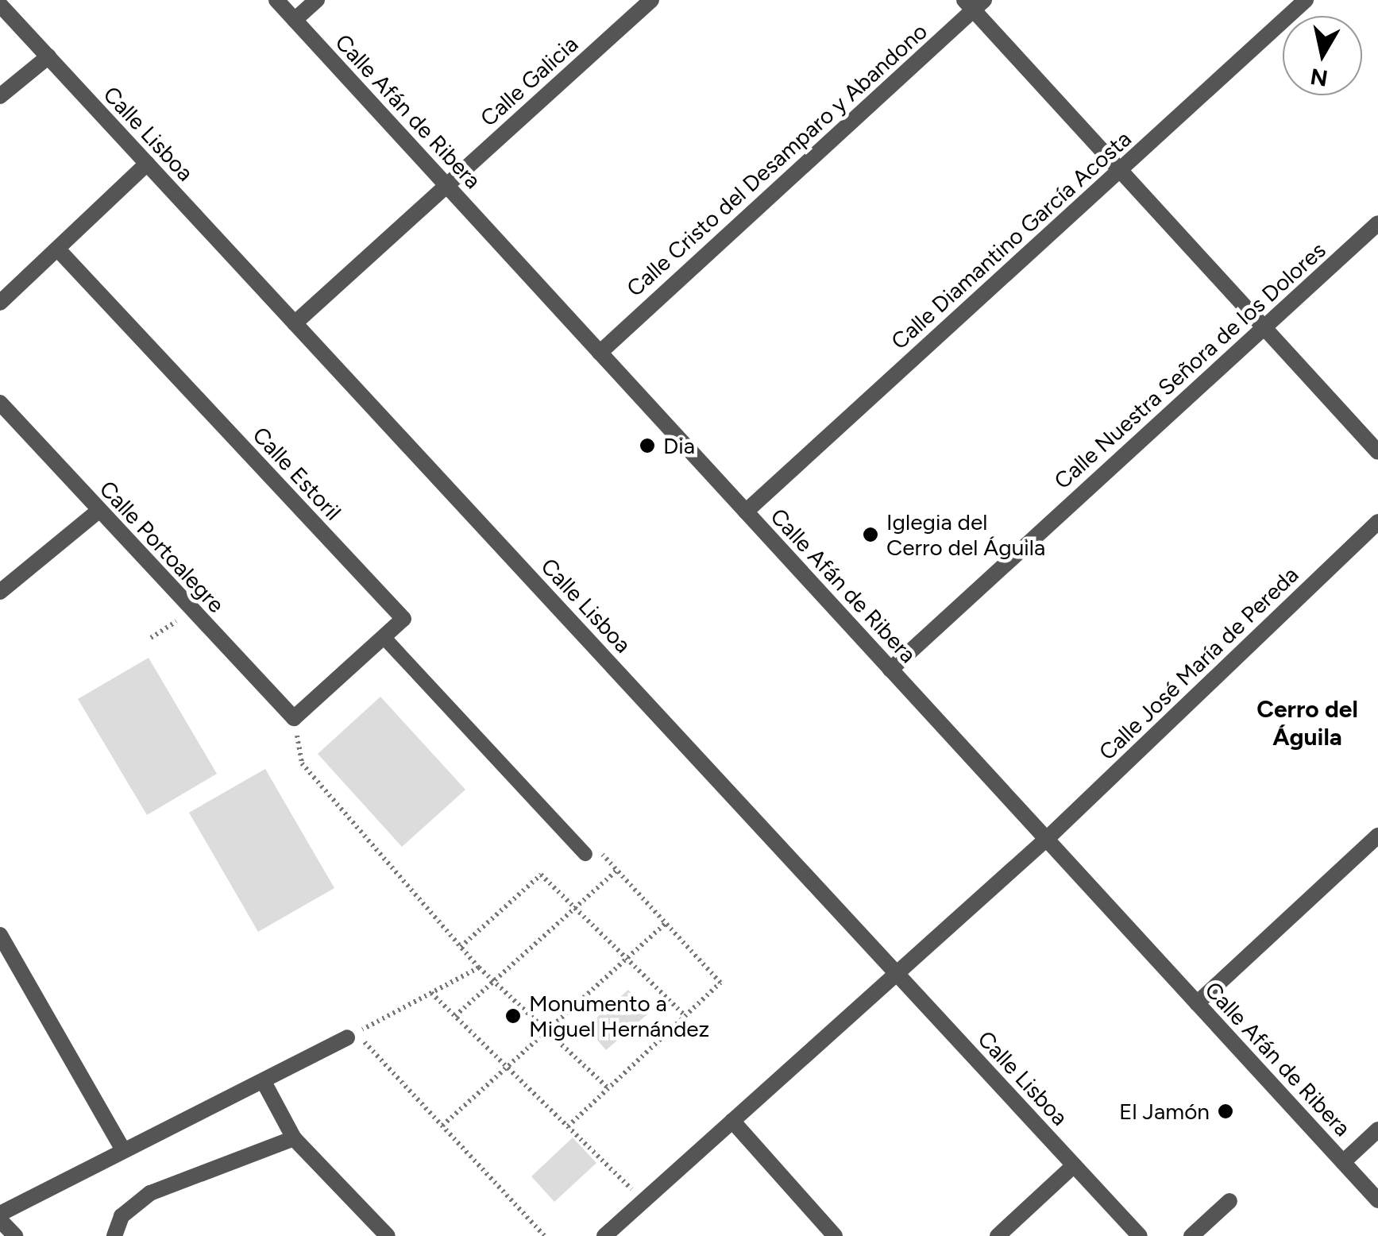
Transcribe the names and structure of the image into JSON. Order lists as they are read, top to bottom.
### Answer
{
  "streets": {
    "street": [
      "Calle Galicia",
      "Calle Afán de Ribera",
      "Calle Lisboa",
      "Calle Cristo del Desamparo y Abandono",
      "Calle Diamantino García Acosta",
      "Calle Nuestra Señora de los Dolores",
      "Calle Estoril",
      "Calle Portoalegre",
      "Calle José María de Pereda"
    ]
  },
  "crossings": [
    ["Calle Galicia", "Calle Afán de Ribera"],
    ["Calle Galicia", "Calle Lisboa"],
    ["Calle Afán de Ribera", "Calle Cristo del Desamparo y Abandono"],
    ["Calle Afán de Ribera", "Calle Diamantino García Acosta"],
    ["Calle Afán de Ribera", "Calle Nuestra Señora de los Dolores"],
    ["Calle Afán de Ribera", "Calle José María de Pereda"],
    ["Calle Lisboa", "Calle José María de Pereda"],
    ["Calle Estoril", "Calle Portoalegre"]
  ],
  "districts": ["Cerro del Águila"],
  "places": [
    "Dia",
    "Iglegia del Cerro del Águila",
    "Monumento a Miguel Hernández",
    "El Jamón"
  ],
  "north": "bottom"
}
